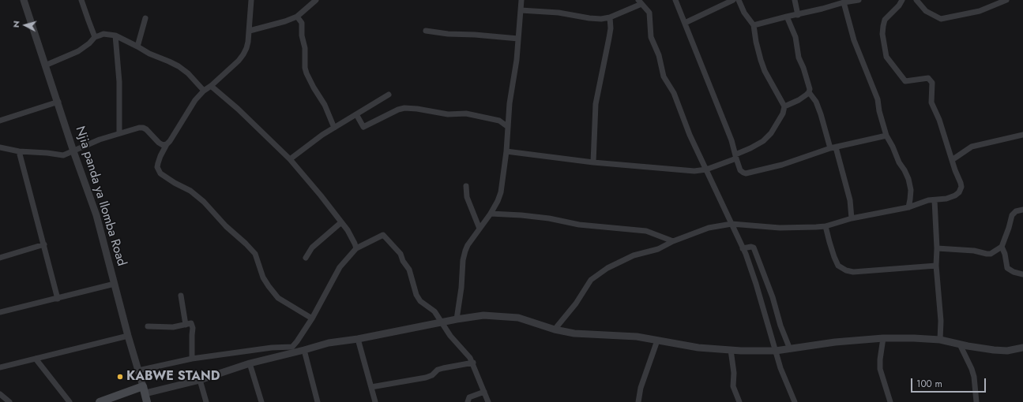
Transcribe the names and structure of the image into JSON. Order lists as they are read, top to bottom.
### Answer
{
  "streets": {
    "main road": ["Njia panda ya Ilomba Road"]
  },
  "places": ["KABWE STAND"],
  "scale_bar": "100 m",
  "north": "left"
}
